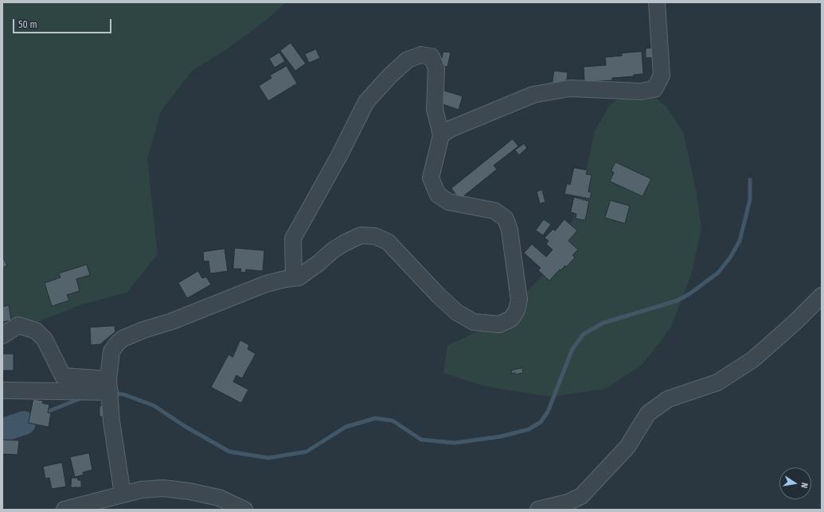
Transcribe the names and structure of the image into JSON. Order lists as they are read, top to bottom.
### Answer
{
  "scale_bar": "50 m",
  "north": "right"
}
